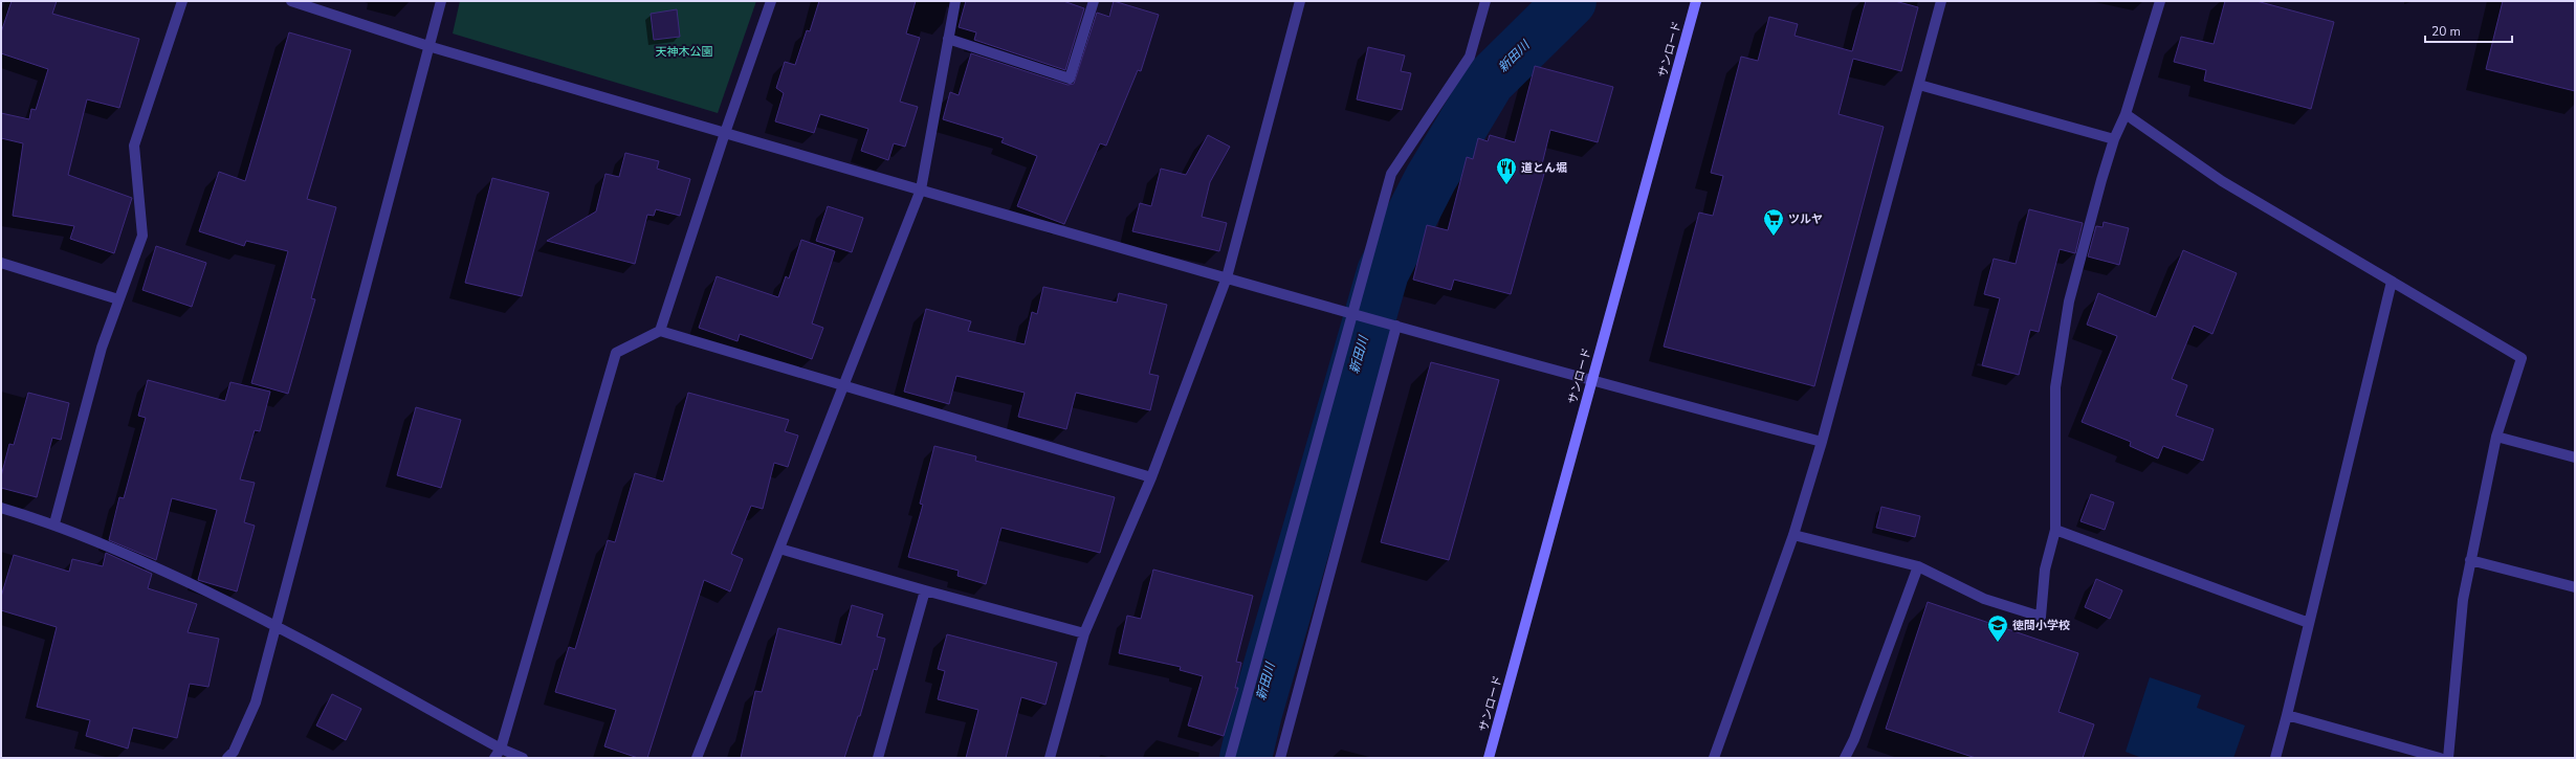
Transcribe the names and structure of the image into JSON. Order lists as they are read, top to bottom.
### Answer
{
  "streets": {
    "street": ["サンロード"]
  },
  "water": ["新田川"],
  "parks": ["天神木公園"],
  "places": {
    "restaurant": ["道とん堀"],
    "supermarket": ["ツルヤ"],
    "school or university": ["徳間小学校"]
  },
  "scale_bar": "20 m"
}
